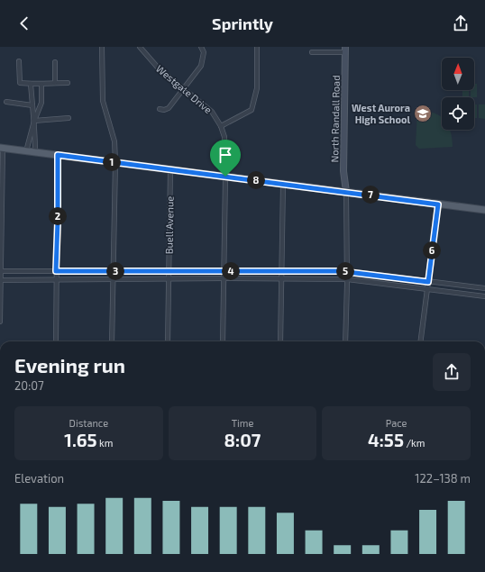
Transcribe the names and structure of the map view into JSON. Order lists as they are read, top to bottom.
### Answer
{
  "streets": {
    "main road": ["North Randall Road"],
    "street": ["Westgate Drive", "Buell Avenue"]
  },
  "places": {
    "school or university": ["West Aurora High School"]
  },
  "north": "top",
  "page": {
    "header": "Sprintly",
    "pins": [
      "1",
      "8",
      "7",
      "2",
      "6",
      "3",
      "4",
      "5"
    ],
    "heading": ["Evening run", "20:07"],
    "stats": [
      ["Distance", "1.65 km"],
      ["Time", "8:07"],
      ["Pace", "4:55 /km"]
    ],
    "chart": ["Elevation", "122–138 m"]
  }
}
